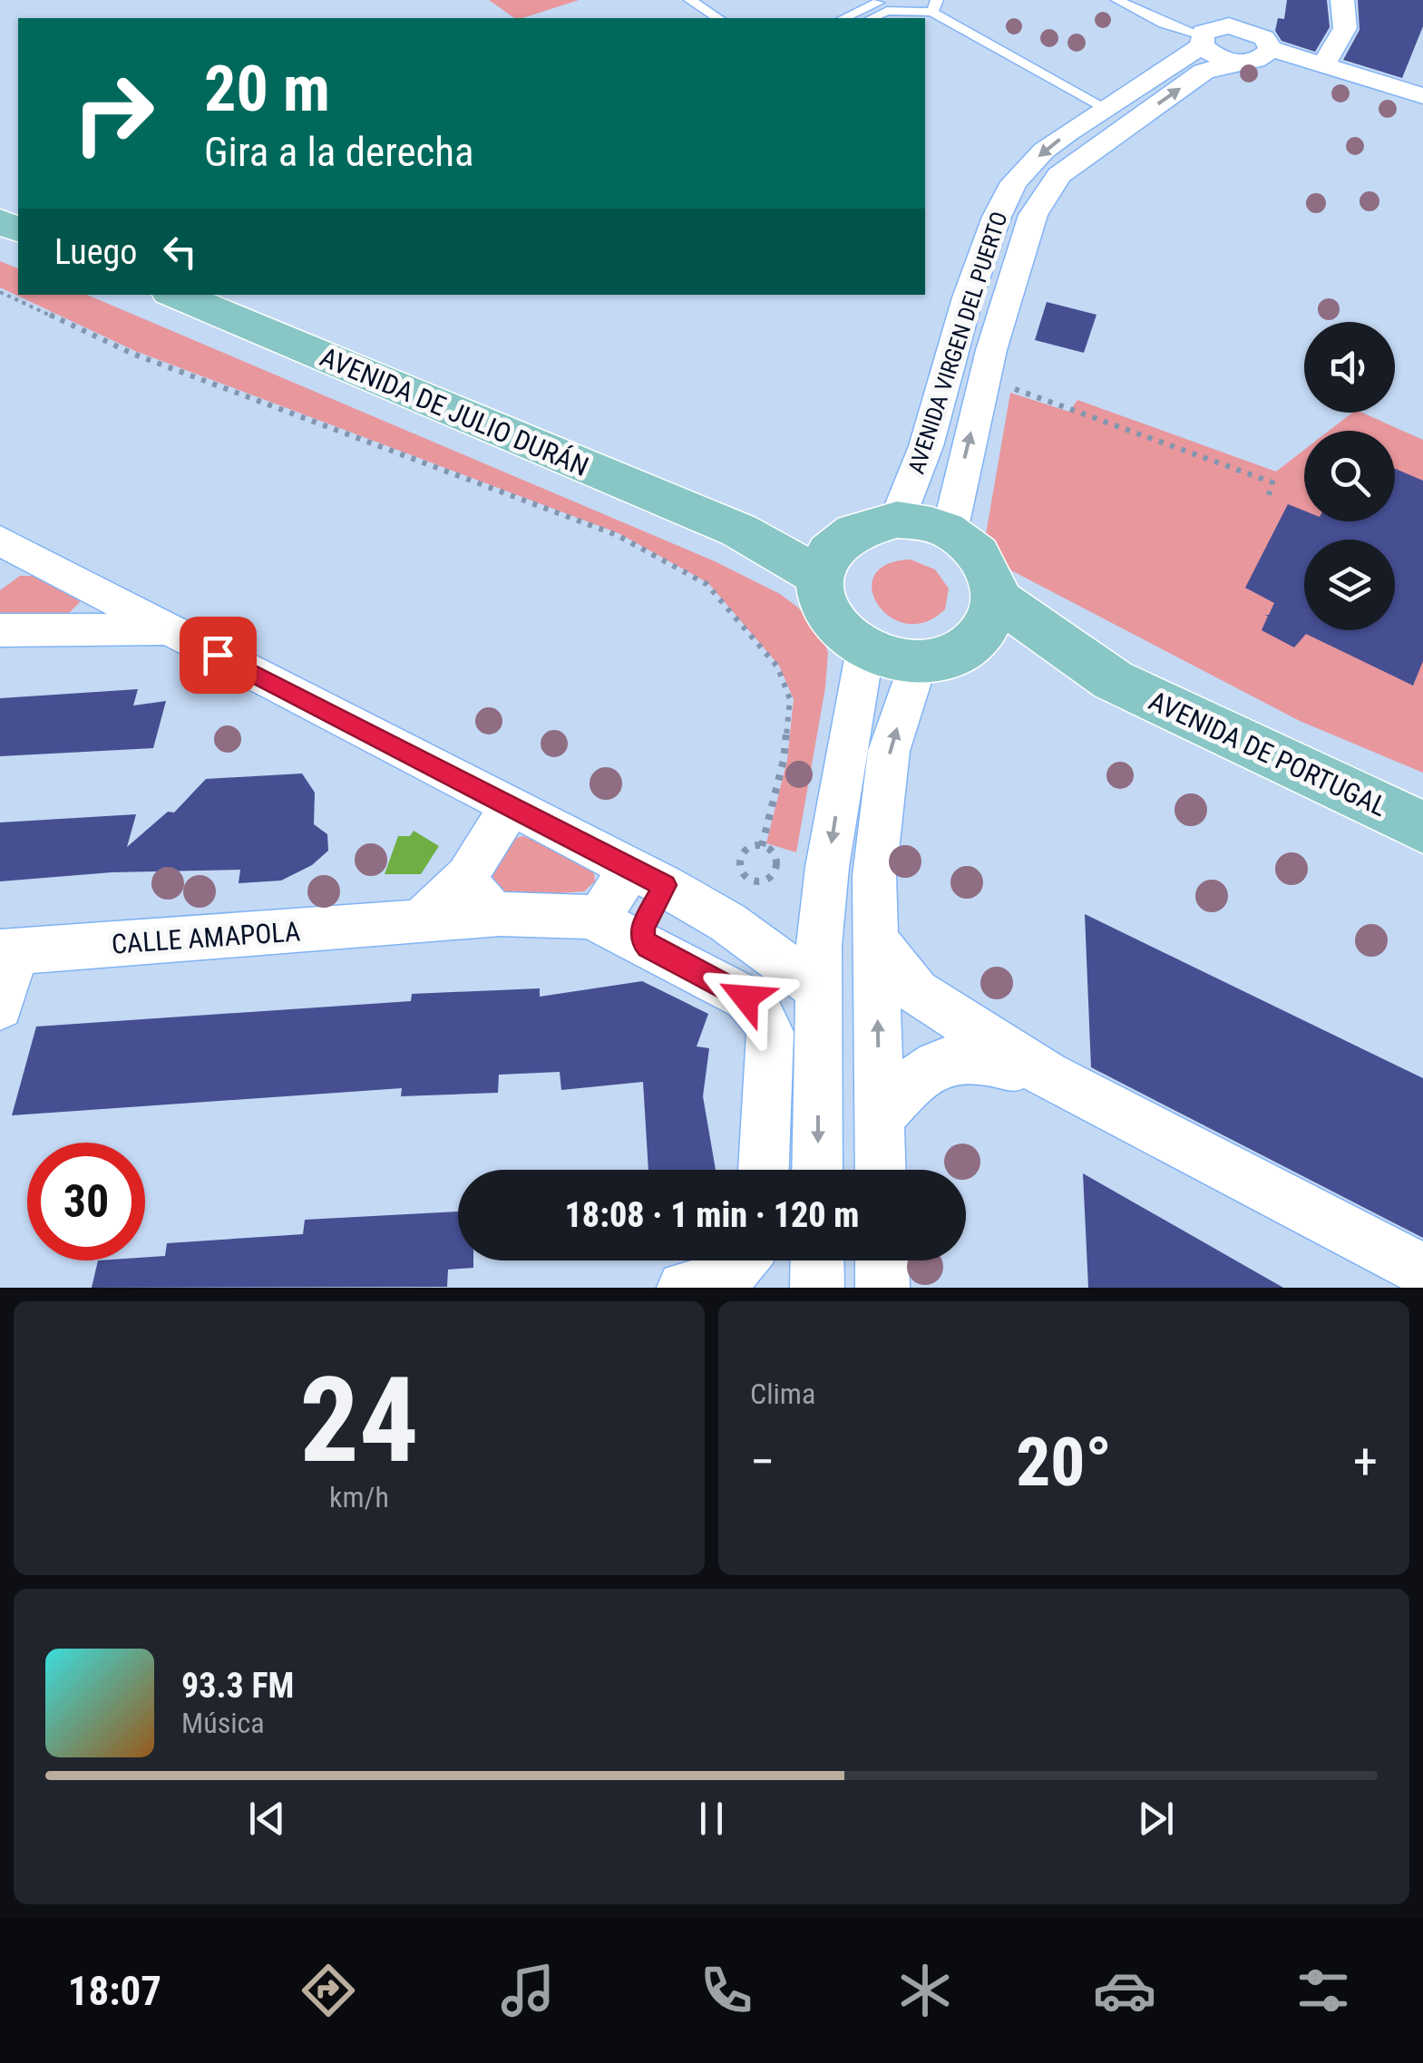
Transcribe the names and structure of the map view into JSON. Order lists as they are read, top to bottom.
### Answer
{
  "streets": {
    "main road": ["AVENIDA DE JULIO DURÁN", "AVENIDA DE PORTUGAL"],
    "street": ["AVENIDA VIRGEN DEL PUERTO", "CALLE AMAPOLA"]
  },
  "crossings": [
    ["AVENIDA VIRGEN DEL PUERTO", "AVENIDA DE JULIO DURÁN"],
    ["AVENIDA VIRGEN DEL PUERTO", "AVENIDA DE PORTUGAL"],
    ["AVENIDA DE JULIO DURÁN", "AVENIDA DE PORTUGAL"]
  ],
  "page": {
    "turn": ["20 m", "Gira a la derecha"],
    "then": "Luego",
    "limit": "30",
    "trip": "18:08 · 1 min · 120 m",
    "tile": [
      ["24", "km/h"],
      "Clima"
    ],
    "heat": ["−", "20°", "+"],
    "song": ["93.3 FM", "Música"],
    "tabs": "18:07"
  }
}
